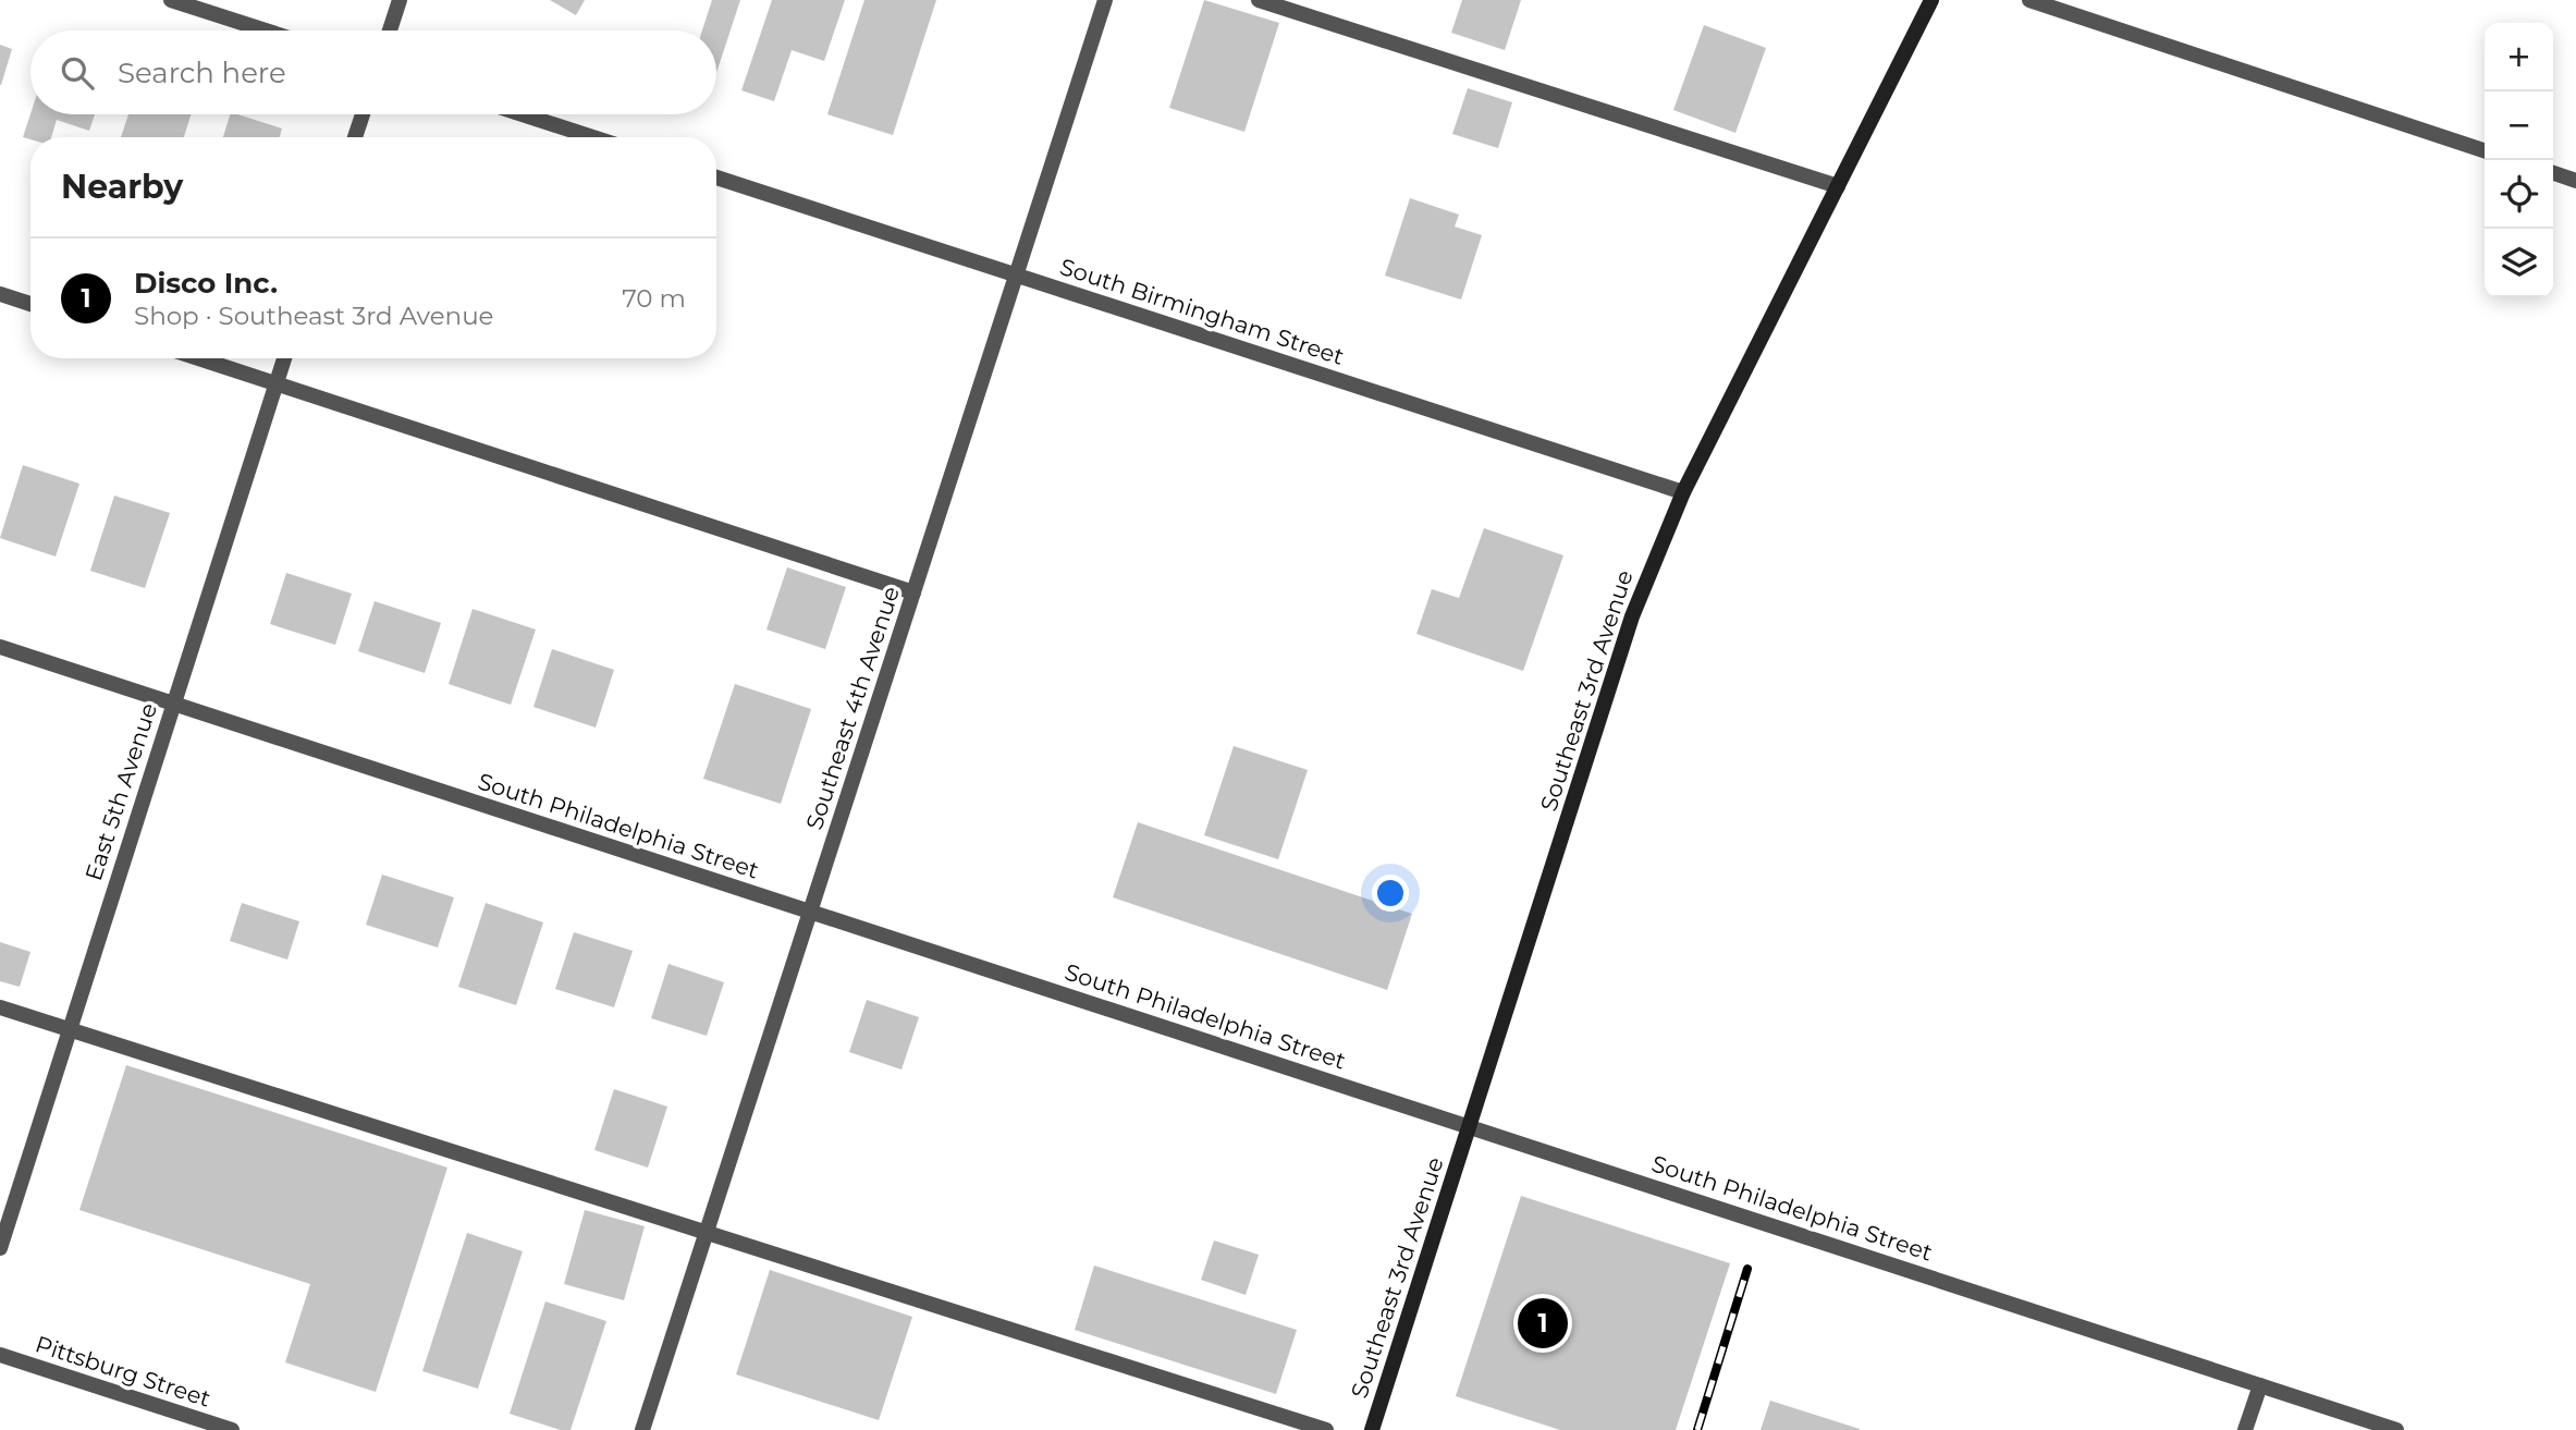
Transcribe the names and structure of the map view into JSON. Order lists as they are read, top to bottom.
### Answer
{
  "streets": {
    "main road": ["Southeast 3rd Avenue"],
    "street": [
      "South Birmingham Street",
      "Southeast 4th Avenue",
      "East 5th Avenue",
      "South Philadelphia Street",
      "Pittsburg Street"
    ]
  },
  "crossings": [
    ["South Birmingham Street", "Southeast 3rd Avenue"],
    ["South Birmingham Street", "Southeast 4th Avenue"],
    ["Southeast 3rd Avenue", "South Philadelphia Street"],
    ["Southeast 4th Avenue", "South Philadelphia Street"],
    ["East 5th Avenue", "South Philadelphia Street"]
  ],
  "page": {
    "map_buttons": ["+", "−"],
    "search": "Search here",
    "heading": "Nearby",
    "list": [
      {
        "mark": "1",
        "name": "Disco Inc.",
        "note": "Shop · Southeast 3rd Avenue",
        "value": "70 m"
      }
    ],
    "pins": "1"
  }
}
